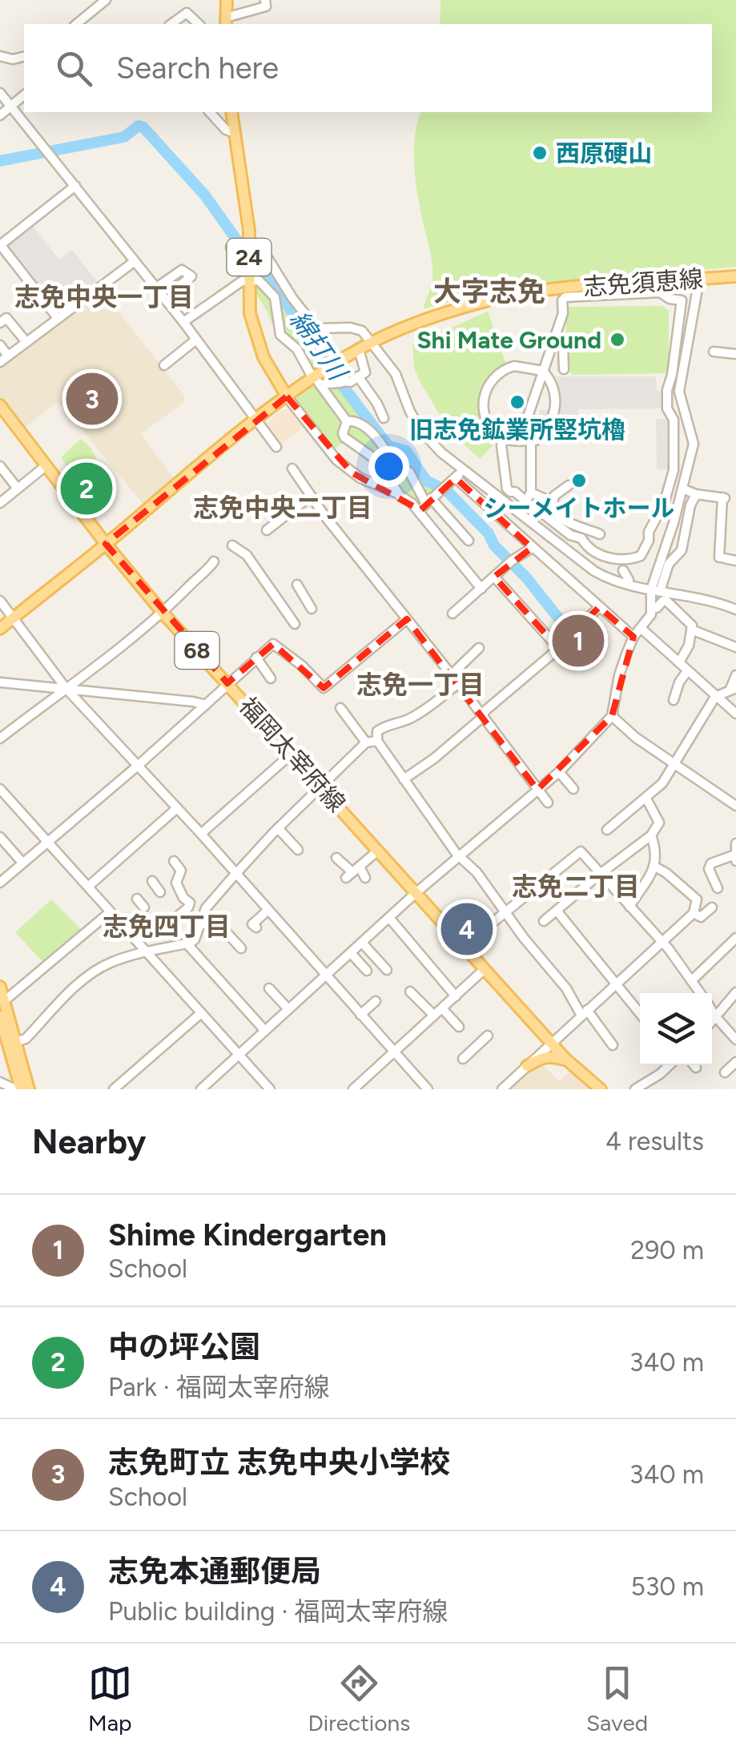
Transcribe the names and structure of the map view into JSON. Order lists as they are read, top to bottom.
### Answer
{
  "streets": {
    "main road": [
      "24",
      "志免須恵線",
      "68",
      "福岡太宰府線"
    ]
  },
  "crossings": [
    ["24", "志免須恵線"],
    ["志免須恵線", "福岡太宰府線"]
  ],
  "districts": [
    "大字志免",
    "志免中央一丁目",
    "志免中央二丁目",
    "志免一丁目",
    "志免二丁目",
    "志免四丁目"
  ],
  "water": ["綿打川"],
  "places": [
    "西原硬山",
    "Shi Mate Ground",
    "旧志免鉱業所竪坑櫓",
    "シーメイトホール"
  ],
  "page": {
    "search": "Search here",
    "pins": [
      "3",
      "2",
      "1",
      "4"
    ],
    "heading": ["Nearby", "4 results"],
    "list": [
      {
        "mark": "1",
        "name": "Shime Kindergarten",
        "note": "School",
        "value": "290 m"
      },
      {
        "mark": "2",
        "name": "中の坪公園",
        "note": "Park · 福岡太宰府線",
        "value": "340 m"
      },
      {
        "mark": "3",
        "name": "志免町立 志免中央小学校",
        "note": "School",
        "value": "340 m"
      },
      {
        "mark": "4",
        "name": "志免本通郵便局",
        "note": "Public building · 福岡太宰府線",
        "value": "530 m"
      }
    ],
    "nav": ["Map", "Directions", "Saved"]
  }
}
